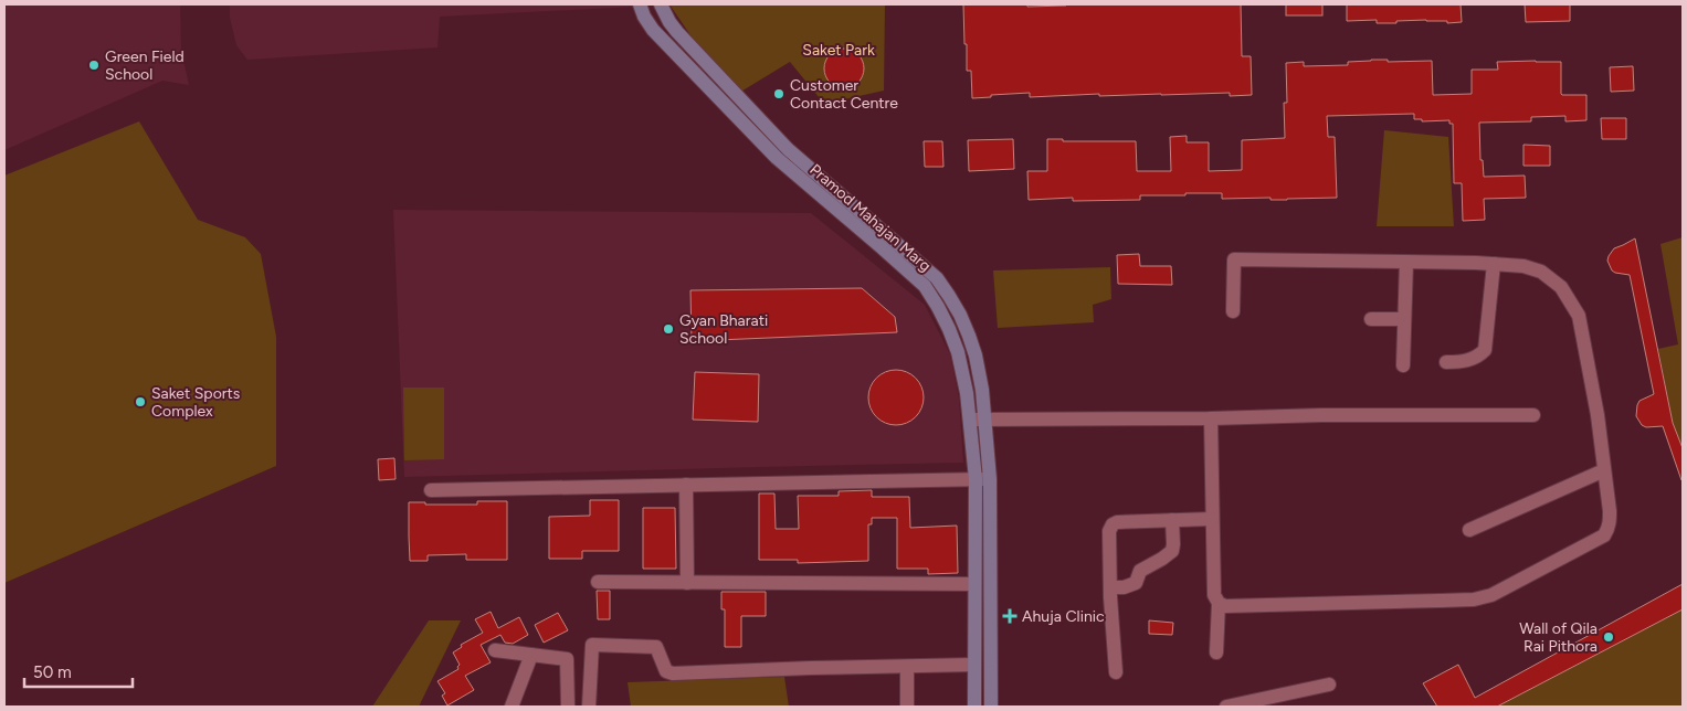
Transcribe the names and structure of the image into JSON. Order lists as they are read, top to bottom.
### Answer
{
  "streets": {
    "street": ["Pramod Mahajan Marg"]
  },
  "parks": ["Saket Park"],
  "places": {
    "other": [
      "Green Field School",
      "Customer Contact Centre",
      "Gyan Bharati School",
      "Saket Sports Complex",
      "Wall of Qila Rai Pithora"
    ],
    "health": ["Ahuja Clinic"]
  },
  "scale_bar": "50 m"
}
